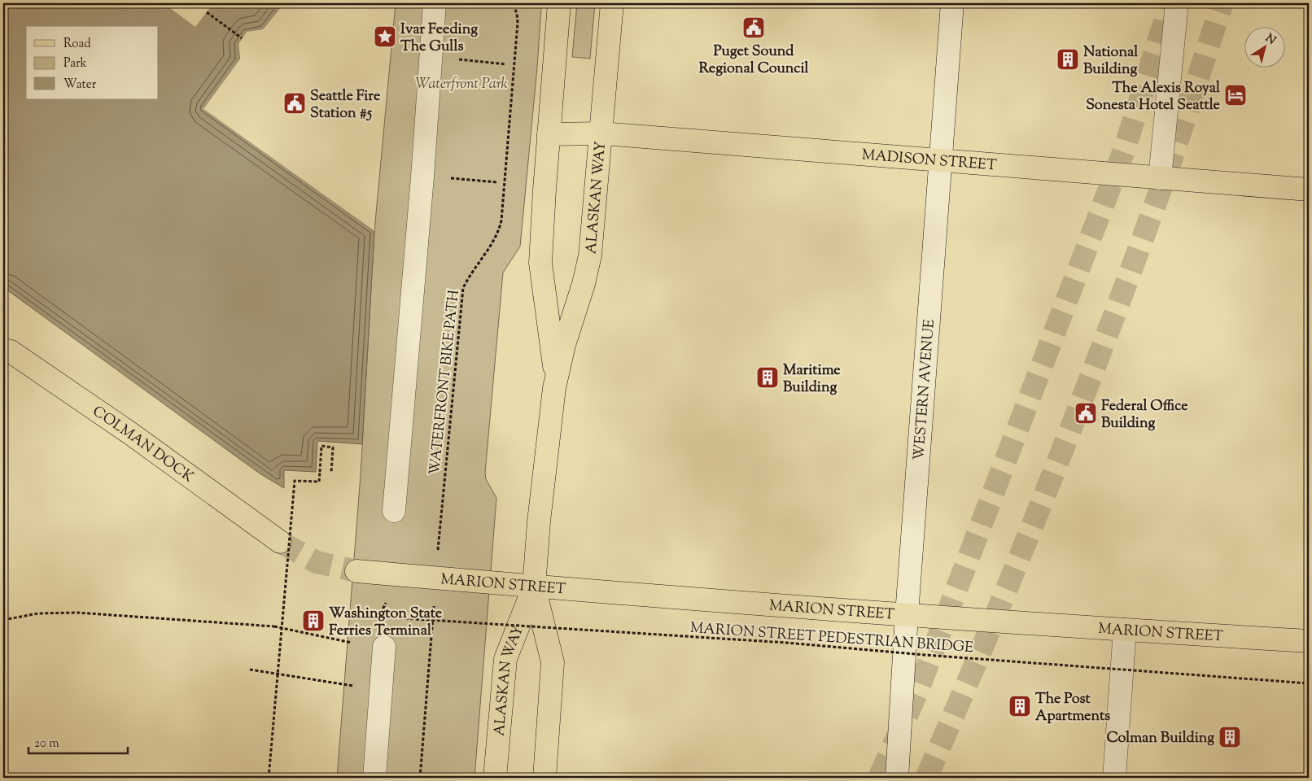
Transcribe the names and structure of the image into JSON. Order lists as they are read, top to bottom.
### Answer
{
  "streets": {
    "main road": [
      "MADISON STREET",
      "ALASKAN WAY",
      "COLMAN DOCK",
      "MARION STREET"
    ],
    "street": ["WESTERN AVENUE"],
    "path": ["WATERFRONT BIKE PATH", "MARION STREET PEDESTRIAN BRIDGE"]
  },
  "crossings": [
    ["MADISON STREET", "ALASKAN WAY"],
    ["MADISON STREET", "WESTERN AVENUE"],
    ["ALASKAN WAY", "MARION STREET"],
    ["WESTERN AVENUE", "MARION STREET"]
  ],
  "parks": ["Waterfront Park"],
  "places": {
    "public building": ["Puget Sound Regional Council", "Seattle Fire Station #5", "Federal Office Building"],
    "place": ["Ivar Feeding The Gulls"],
    "building": [
      "National Building",
      "Maritime Building",
      "Washington State Ferries Terminal",
      "The Post Apartments",
      "Colman Building"
    ],
    "hotel": ["The Alexis Royal Sonesta Hotel Seattle"]
  },
  "legend": ["Road", "Park", "Water"],
  "scale_bar": "20 m",
  "north": "top right"
}
